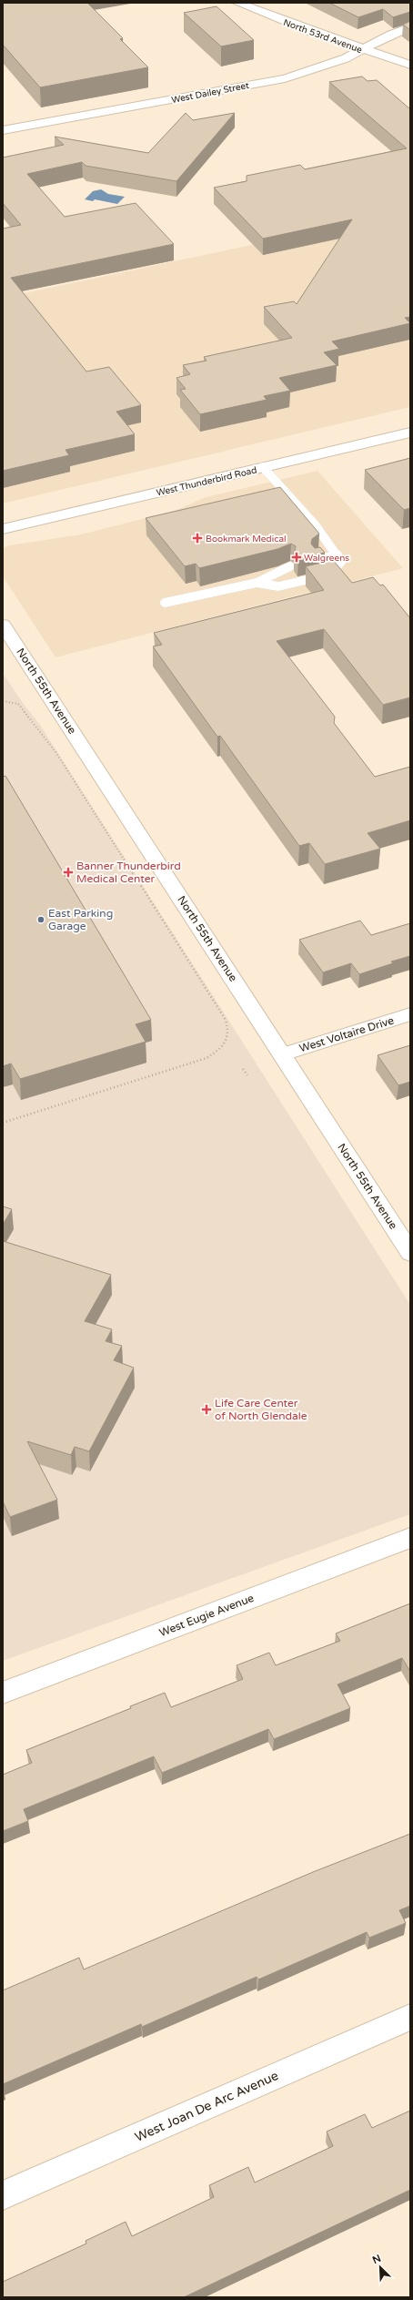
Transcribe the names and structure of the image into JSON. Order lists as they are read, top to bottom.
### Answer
{
  "streets": {
    "street": [
      "North 53rd Avenue",
      "West Dailey Street",
      "West Thunderbird Road",
      "North 55th Avenue",
      "West Voltaire Drive",
      "West Eugie Avenue",
      "West Joan De Arc Avenue"
    ]
  },
  "crossings": [
    ["North 53rd Avenue", "West Dailey Street"],
    ["North 55th Avenue", "West Voltaire Drive"]
  ],
  "places": {
    "health": [
      "Bookmark Medical",
      "Walgreens",
      "Banner Thunderbird Medical Center",
      "Life Care Center of North Glendale"
    ],
    "other": ["East Parking Garage"]
  },
  "north": "top left"
}
